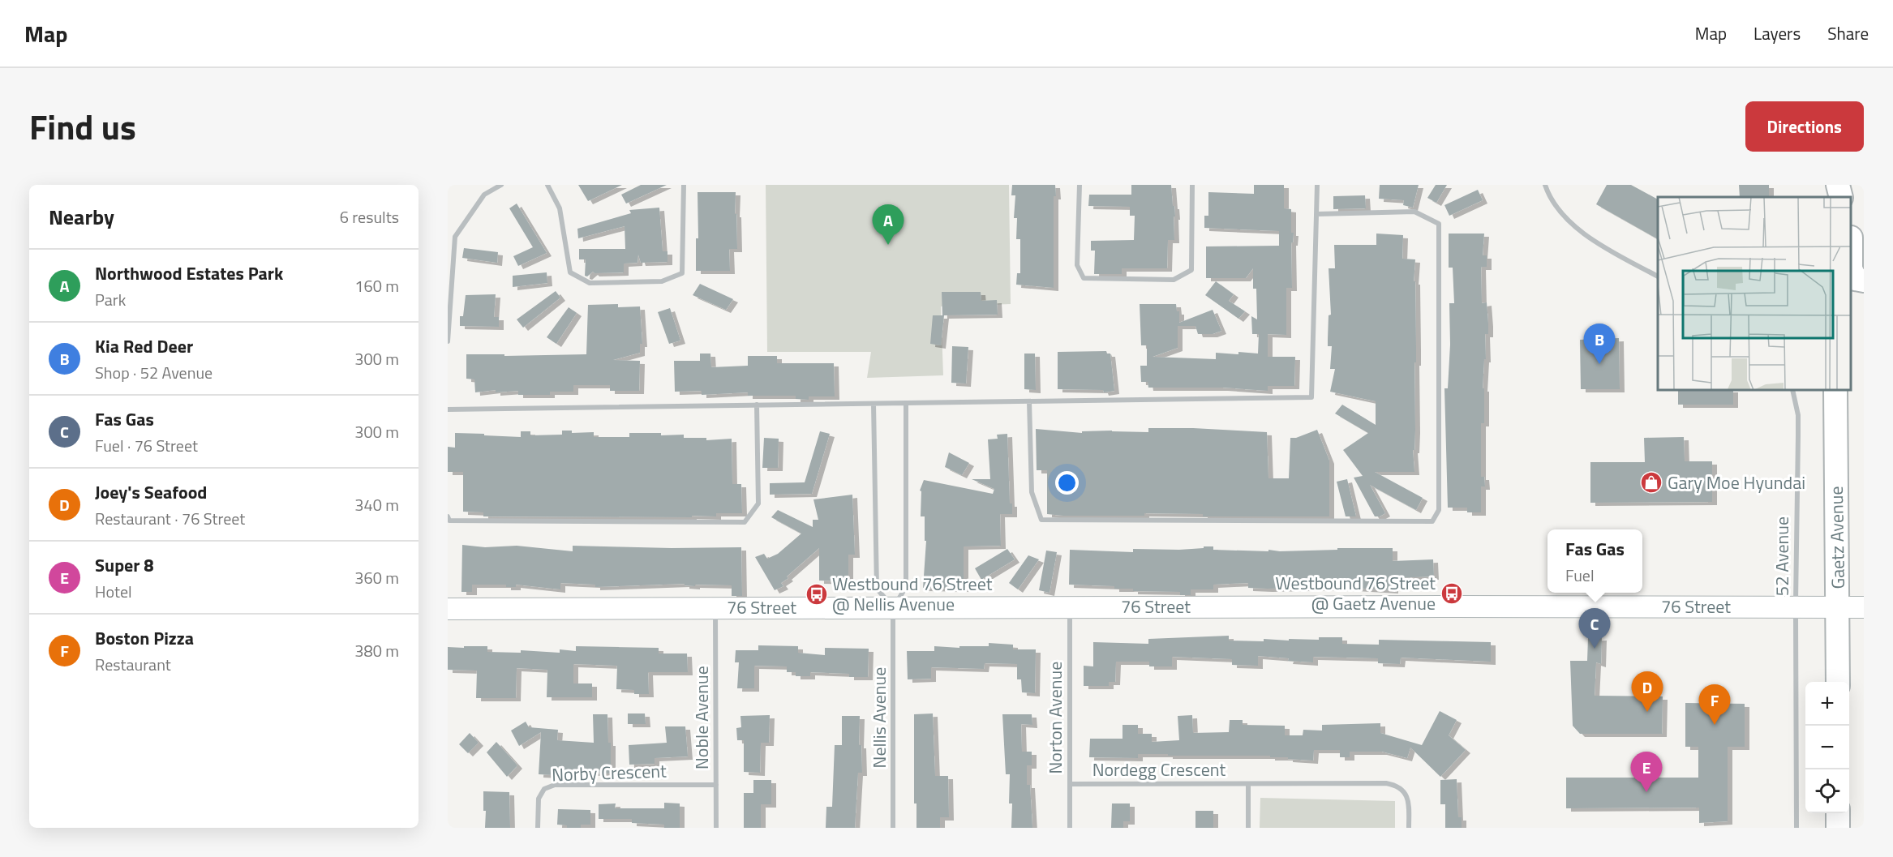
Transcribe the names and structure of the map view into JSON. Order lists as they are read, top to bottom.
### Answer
{
  "streets": {
    "main road": ["Gaetz Avenue"],
    "street": [
      "52 Avenue",
      "76 Street",
      "Noble Avenue",
      "Nellis Avenue",
      "Norton Avenue",
      "Nordegg Crescent",
      "Norby Crescent"
    ]
  },
  "crossings": [
    ["Gaetz Avenue", "76 Street"],
    ["52 Avenue", "76 Street"],
    ["76 Street", "Noble Avenue"],
    ["76 Street", "Nellis Avenue"],
    ["76 Street", "Norton Avenue"],
    ["Noble Avenue", "Norby Crescent"],
    ["Norton Avenue", "Nordegg Crescent"]
  ],
  "places": {
    "shop": ["Gary Moe Hyundai"],
    "bus stop": ["Westbound 76 Street @ Gaetz Avenue", "Westbound 76 Street @ Nellis Avenue"]
  },
  "page": {
    "header": "Map",
    "nav": ["Map", "Layers", "Share"],
    "title": "Find us",
    "buttons": "Directions",
    "heading": ["Nearby", "6 results"],
    "pins": [
      "A",
      "B",
      "C",
      "D",
      "F",
      "E"
    ],
    "list": [
      {
        "mark": "A",
        "name": "Northwood Estates Park",
        "note": "Park",
        "value": "160 m"
      },
      {
        "mark": "B",
        "name": "Kia Red Deer",
        "note": "Shop · 52 Avenue",
        "value": "300 m"
      },
      {
        "mark": "C",
        "name": "Fas Gas",
        "note": "Fuel · 76 Street",
        "value": "300 m"
      },
      {
        "mark": "D",
        "name": "Joey's Seafood",
        "note": "Restaurant · 76 Street",
        "value": "340 m"
      },
      {
        "mark": "E",
        "name": "Super 8",
        "note": "Hotel",
        "value": "360 m"
      },
      {
        "mark": "F",
        "name": "Boston Pizza",
        "note": "Restaurant",
        "value": "380 m"
      }
    ],
    "popup": ["Fas Gas", "Fuel"],
    "map_buttons": ["+", "−"]
  }
}
